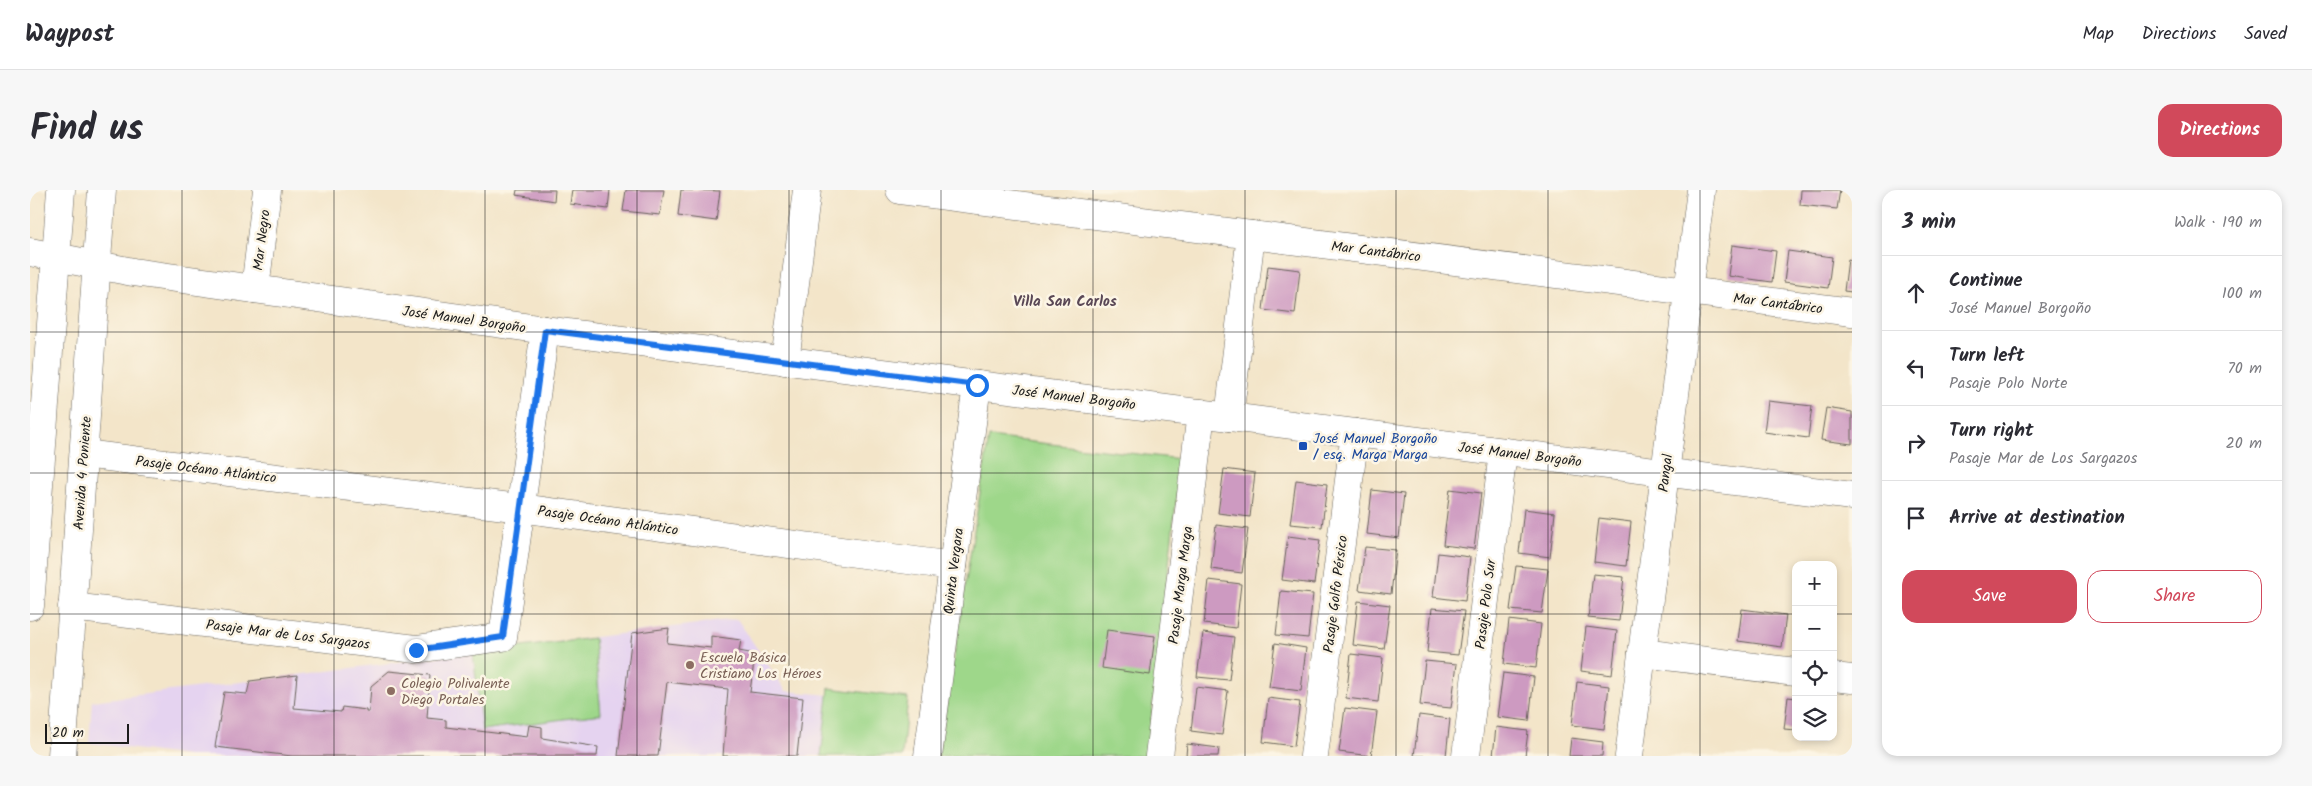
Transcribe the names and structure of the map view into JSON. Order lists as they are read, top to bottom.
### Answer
{
  "streets": {
    "street": [
      "Mar Negro",
      "Mar Cantábrico",
      "José Manuel Borgoño",
      "Pasaje Océano Atlántico",
      "Avenida 4 Poniente",
      "Pangal",
      "Quinta Vergara",
      "Pasaje Marga Marga",
      "Pasaje Golfo Pérsico",
      "Pasaje Polo Sur",
      "Pasaje Mar de Los Sargazos"
    ]
  },
  "crossings": [
    ["Mar Negro", "José Manuel Borgoño"],
    ["Mar Cantábrico", "Pangal"],
    ["José Manuel Borgoño", "Avenida 4 Poniente"],
    ["José Manuel Borgoño", "Pangal"],
    ["José Manuel Borgoño", "Quinta Vergara"],
    ["José Manuel Borgoño", "Pasaje Marga Marga"],
    ["José Manuel Borgoño", "Pasaje Golfo Pérsico"],
    ["José Manuel Borgoño", "Pasaje Polo Sur"],
    ["Pasaje Océano Atlántico", "Avenida 4 Poniente"],
    ["Pasaje Océano Atlántico", "Quinta Vergara"],
    ["Pasaje Océano Atlántico", "Pasaje Mar de Los Sargazos"],
    ["Avenida 4 Poniente", "Pasaje Mar de Los Sargazos"]
  ],
  "districts": ["Villa San Carlos"],
  "places": {
    "transit": ["José Manuel Borgoño / esq. Marga Marga"],
    "other": ["Escuela Básica Cristiano Los Héroes", "Colegio Polivalente Diego Portales"]
  },
  "scale_bar": "20 m",
  "page": {
    "header": "Waypost",
    "nav": ["Map", "Directions", "Saved"],
    "title": "Find us",
    "buttons": [
      "Directions",
      ["Save", "Share"]
    ],
    "heading": ["3 min", "Walk · 190 m"],
    "list": [
      ["Continue", "José Manuel Borgoño", "100 m"],
      ["Turn left", "Pasaje Polo Norte", "70 m"],
      ["Turn right", "Pasaje Mar de Los Sargazos", "20 m"],
      "Arrive at destination"
    ],
    "map_buttons": ["+", "−"],
    "scale": "20 m"
  }
}
